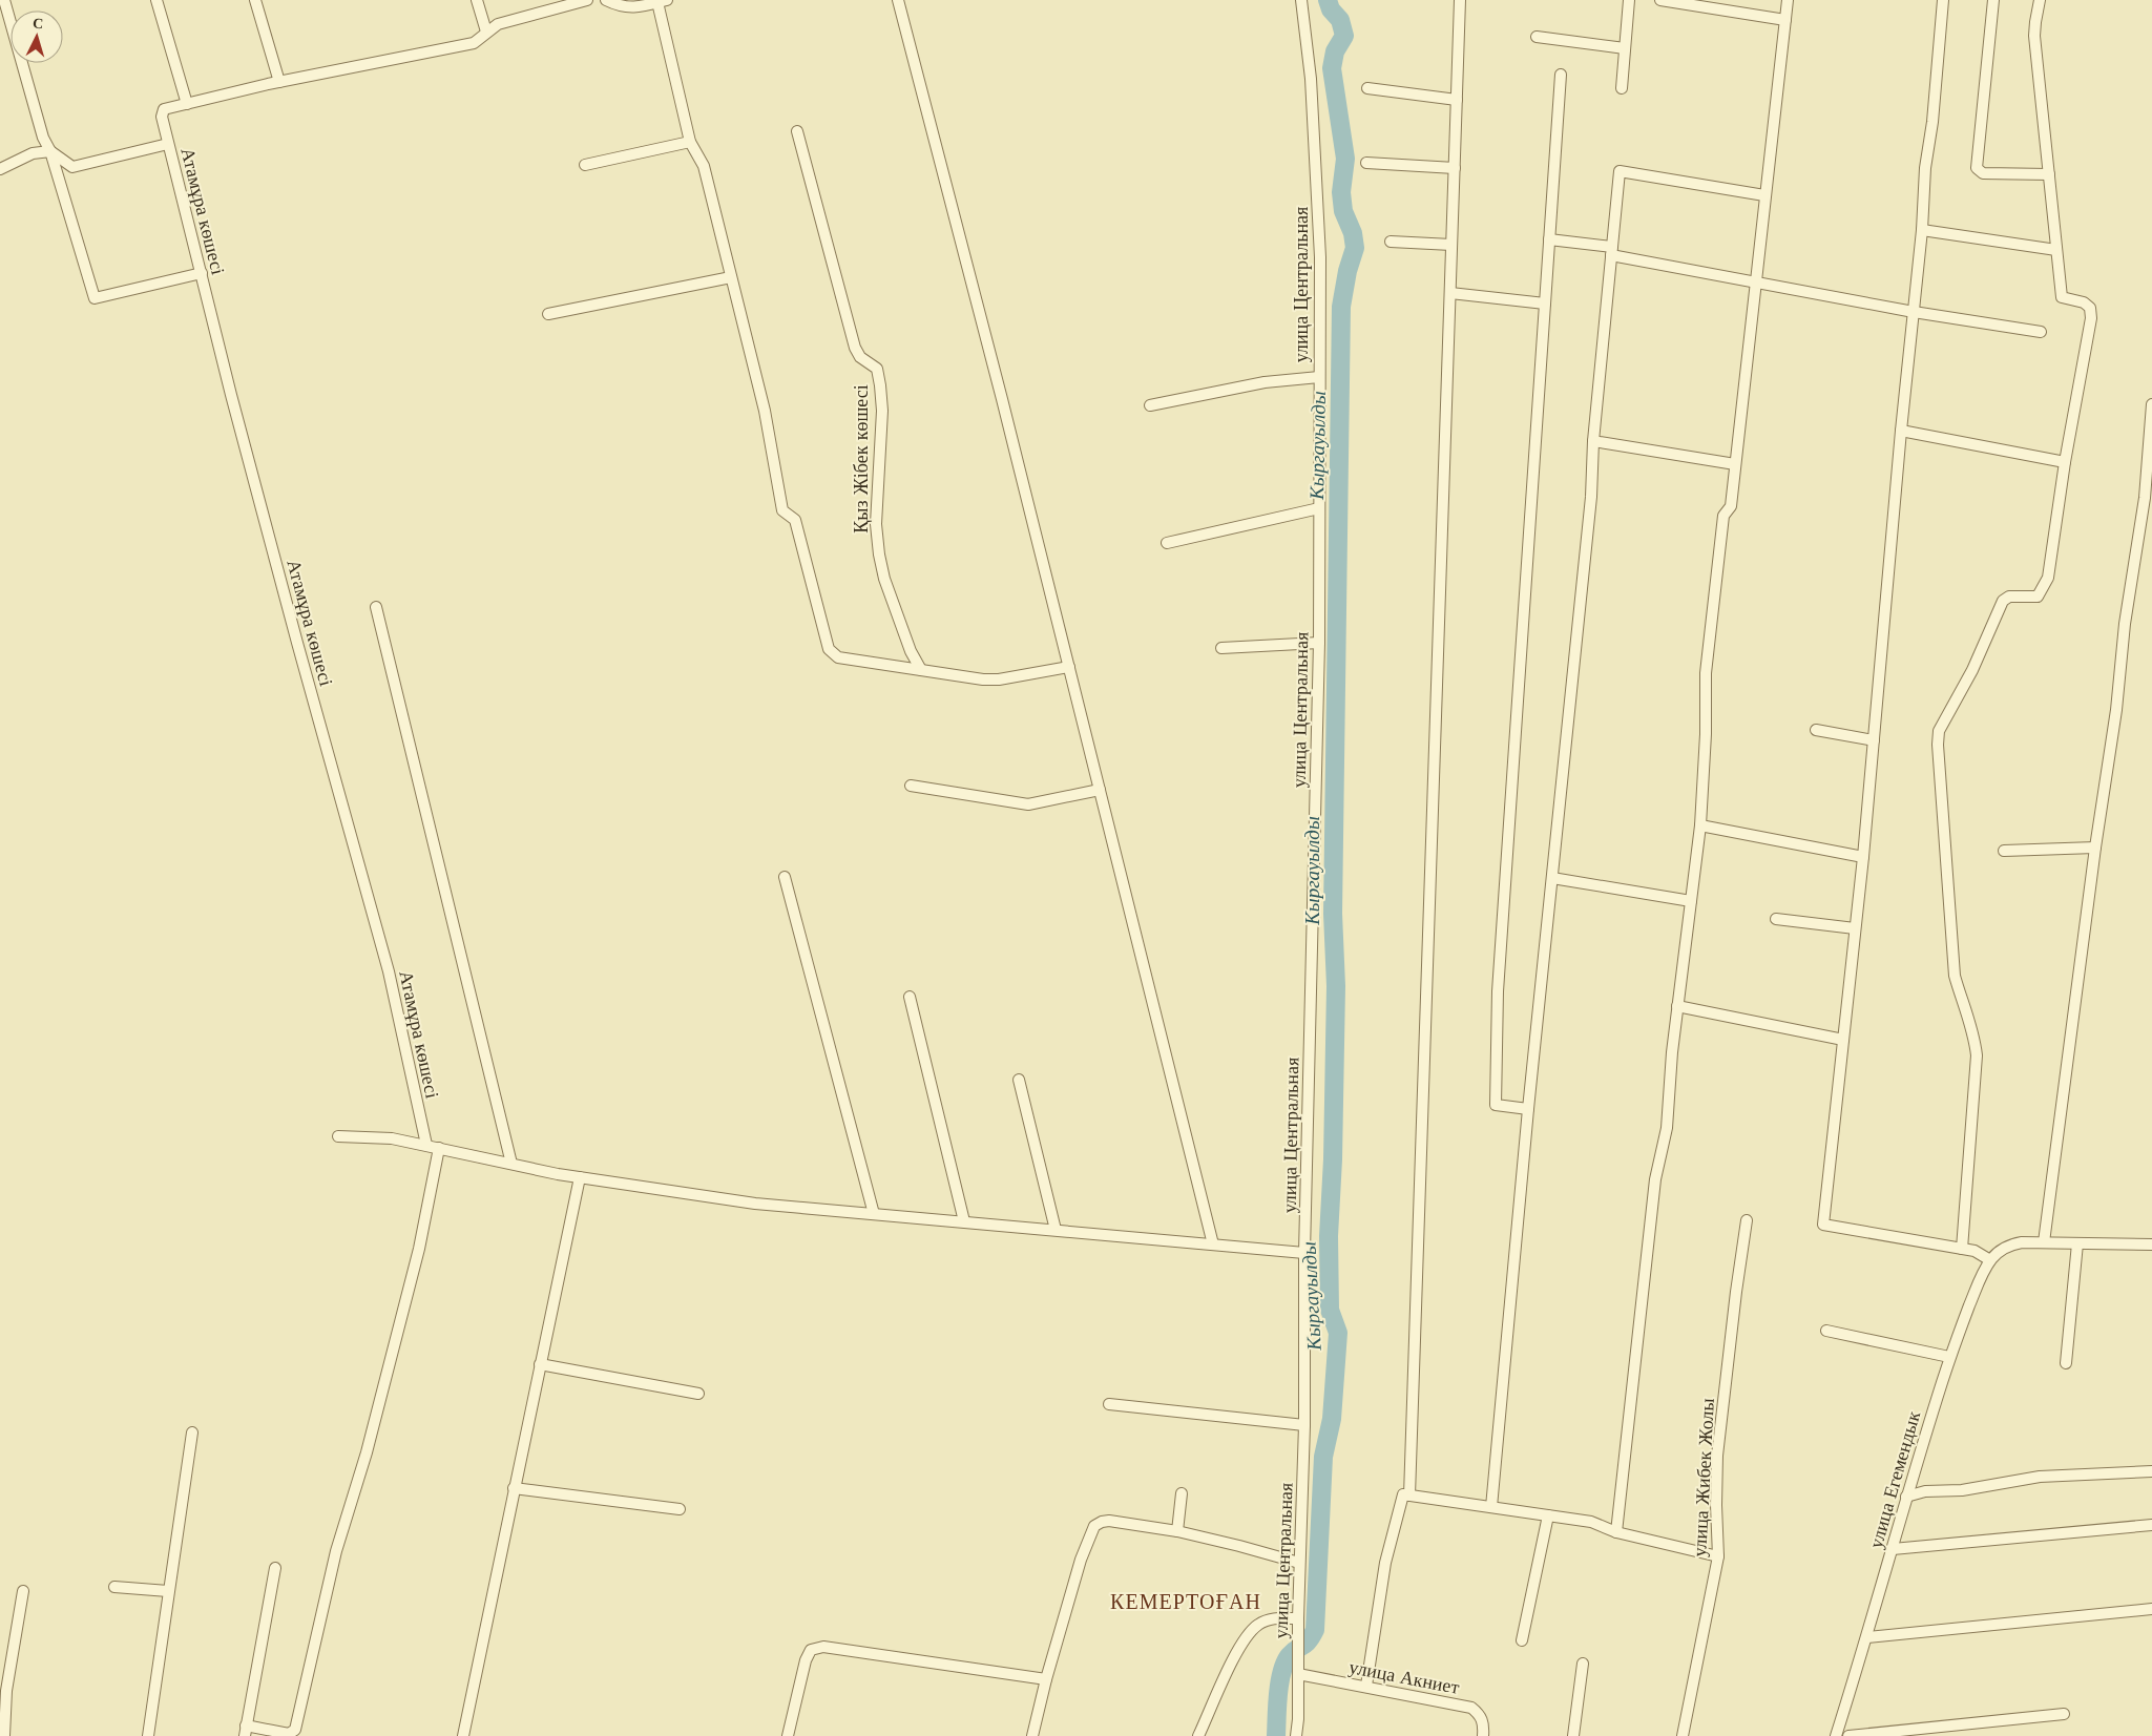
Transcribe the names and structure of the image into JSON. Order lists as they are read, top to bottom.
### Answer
{
  "streets": {
    "street": [
      "Атамұра көшесі",
      "улица Центральная",
      "Қыз Жібек көшесі",
      "улица Жибек Жолы",
      "улица Егемендык",
      "улица Акниет"
    ]
  },
  "crossings": [
    ["улица Центральная", "улица Акниет"]
  ],
  "districts": ["КЕМЕРТОҒАН"],
  "water": ["Кыргауылды"],
  "north": "top"
}
